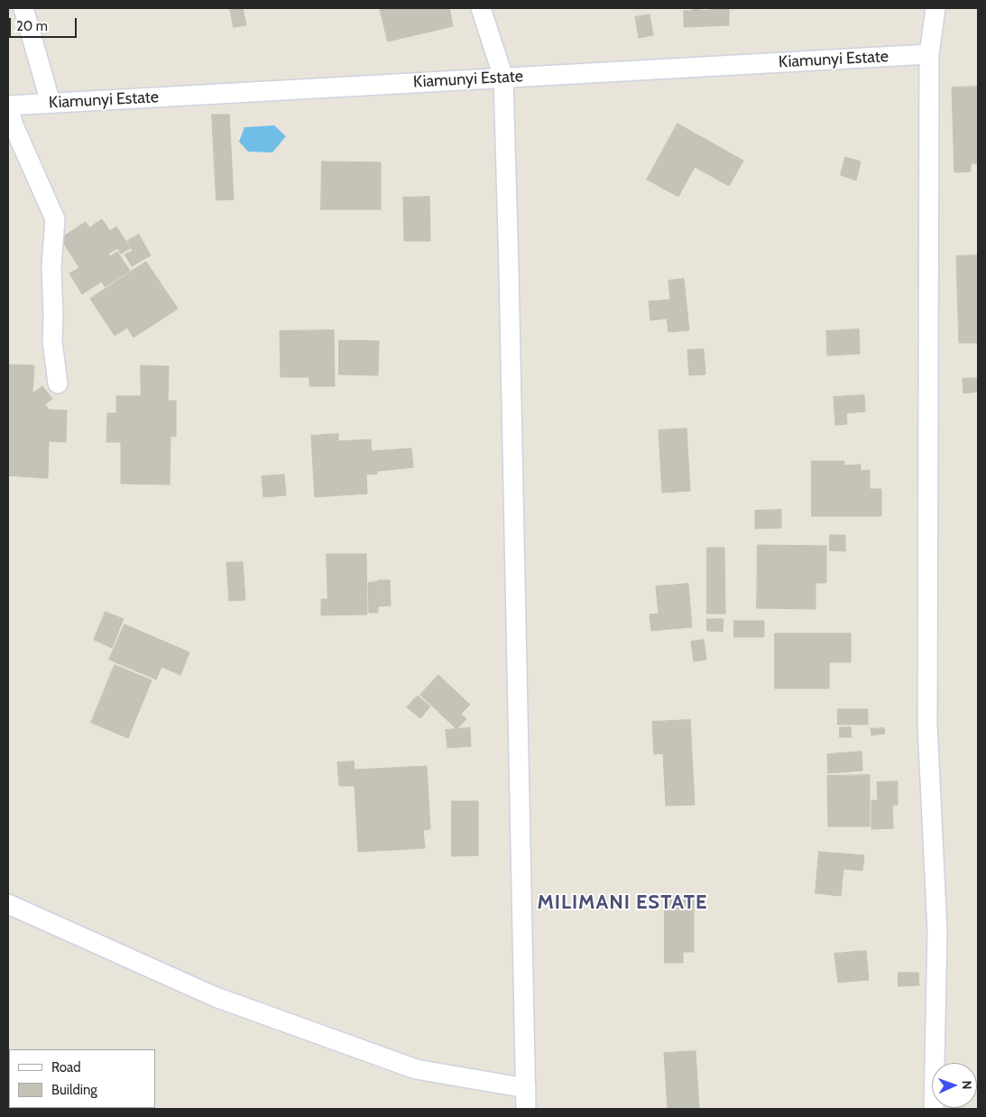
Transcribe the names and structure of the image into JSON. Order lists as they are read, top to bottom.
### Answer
{
  "streets": {
    "street": ["Kiamunyi Estate"]
  },
  "districts": ["MILIMANI ESTATE"],
  "legend": ["Road", "Building"],
  "scale_bar": "20 m",
  "north": "right"
}
